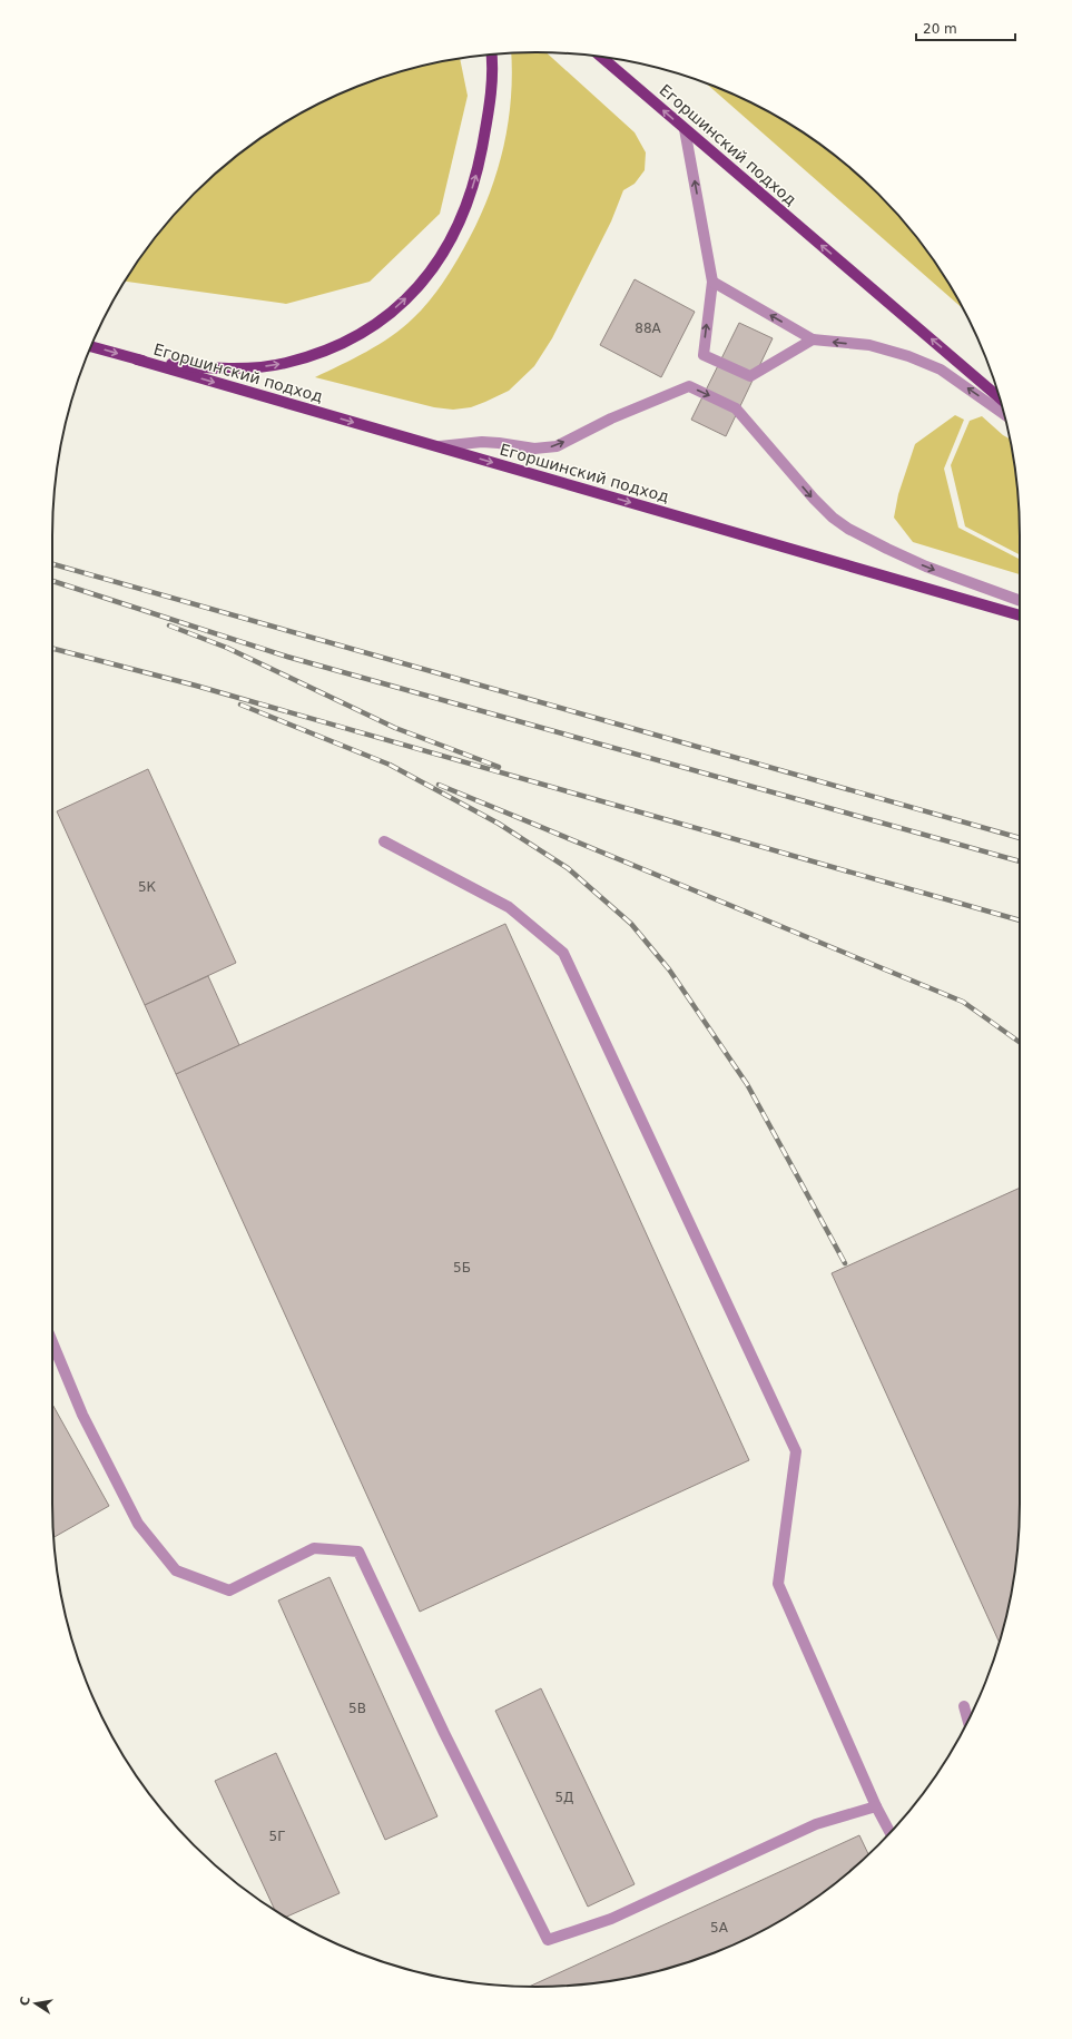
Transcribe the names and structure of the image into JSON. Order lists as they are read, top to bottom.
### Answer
{
  "streets": {
    "main road": ["Егоршинский подход"]
  },
  "house_numbers": [
    "88А",
    "5К",
    "5Б",
    "5В",
    "5Д",
    "5Г",
    "5А"
  ],
  "scale_bar": "20 m",
  "north": "left"
}
